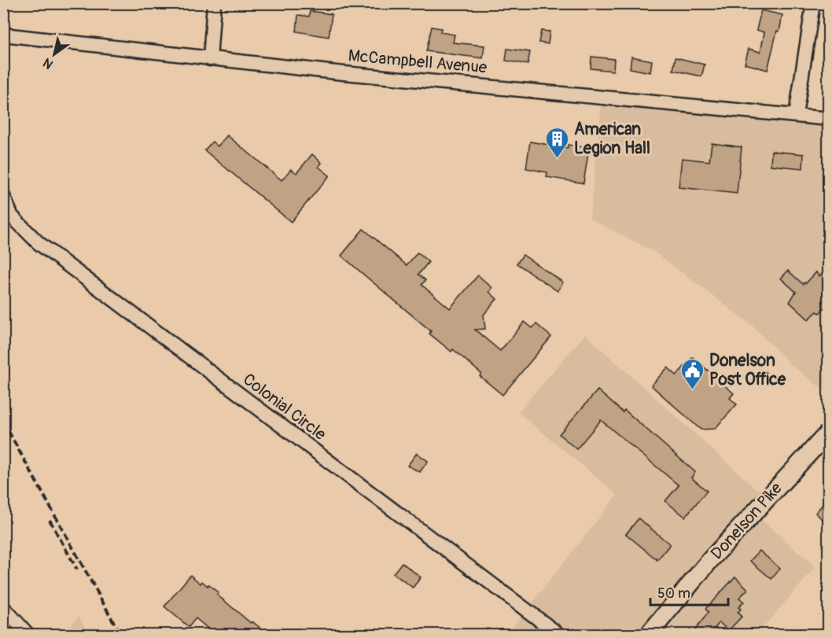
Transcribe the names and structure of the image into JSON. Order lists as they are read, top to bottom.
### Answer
{
  "streets": {
    "main road": ["Donelson Pike"],
    "street": ["McCampbell Avenue", "Colonial Circle"]
  },
  "places": {
    "building": ["American Legion Hall"],
    "public building": ["Donelson Post Office"]
  },
  "scale_bar": "50 m",
  "north": "bottom left"
}
